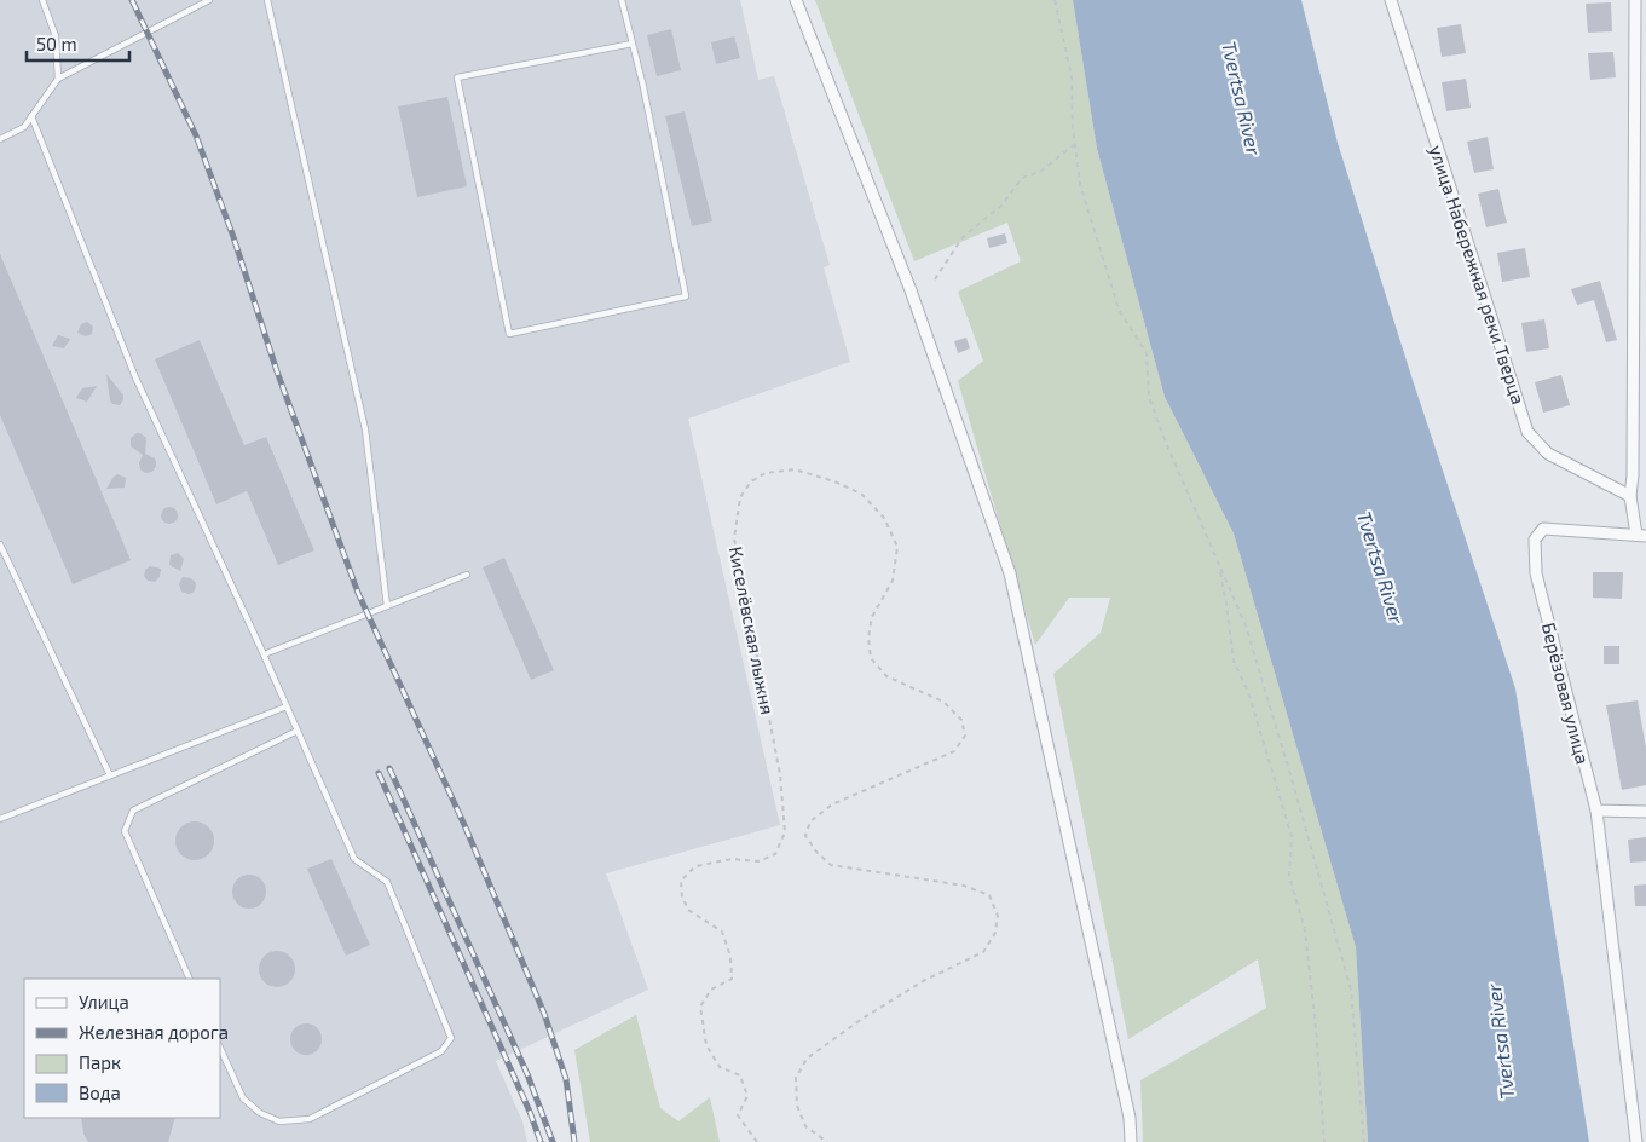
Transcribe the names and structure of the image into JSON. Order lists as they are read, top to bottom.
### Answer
{
  "streets": {
    "street": ["улица Набережная реки Тверца", "Берёзовая улица"],
    "path": ["Киселёвская лыжня"]
  },
  "water": ["Tvertsa River"],
  "legend": [
    "Улица",
    "Железная дорога",
    "Парк",
    "Вода"
  ],
  "scale_bar": "50 m"
}
